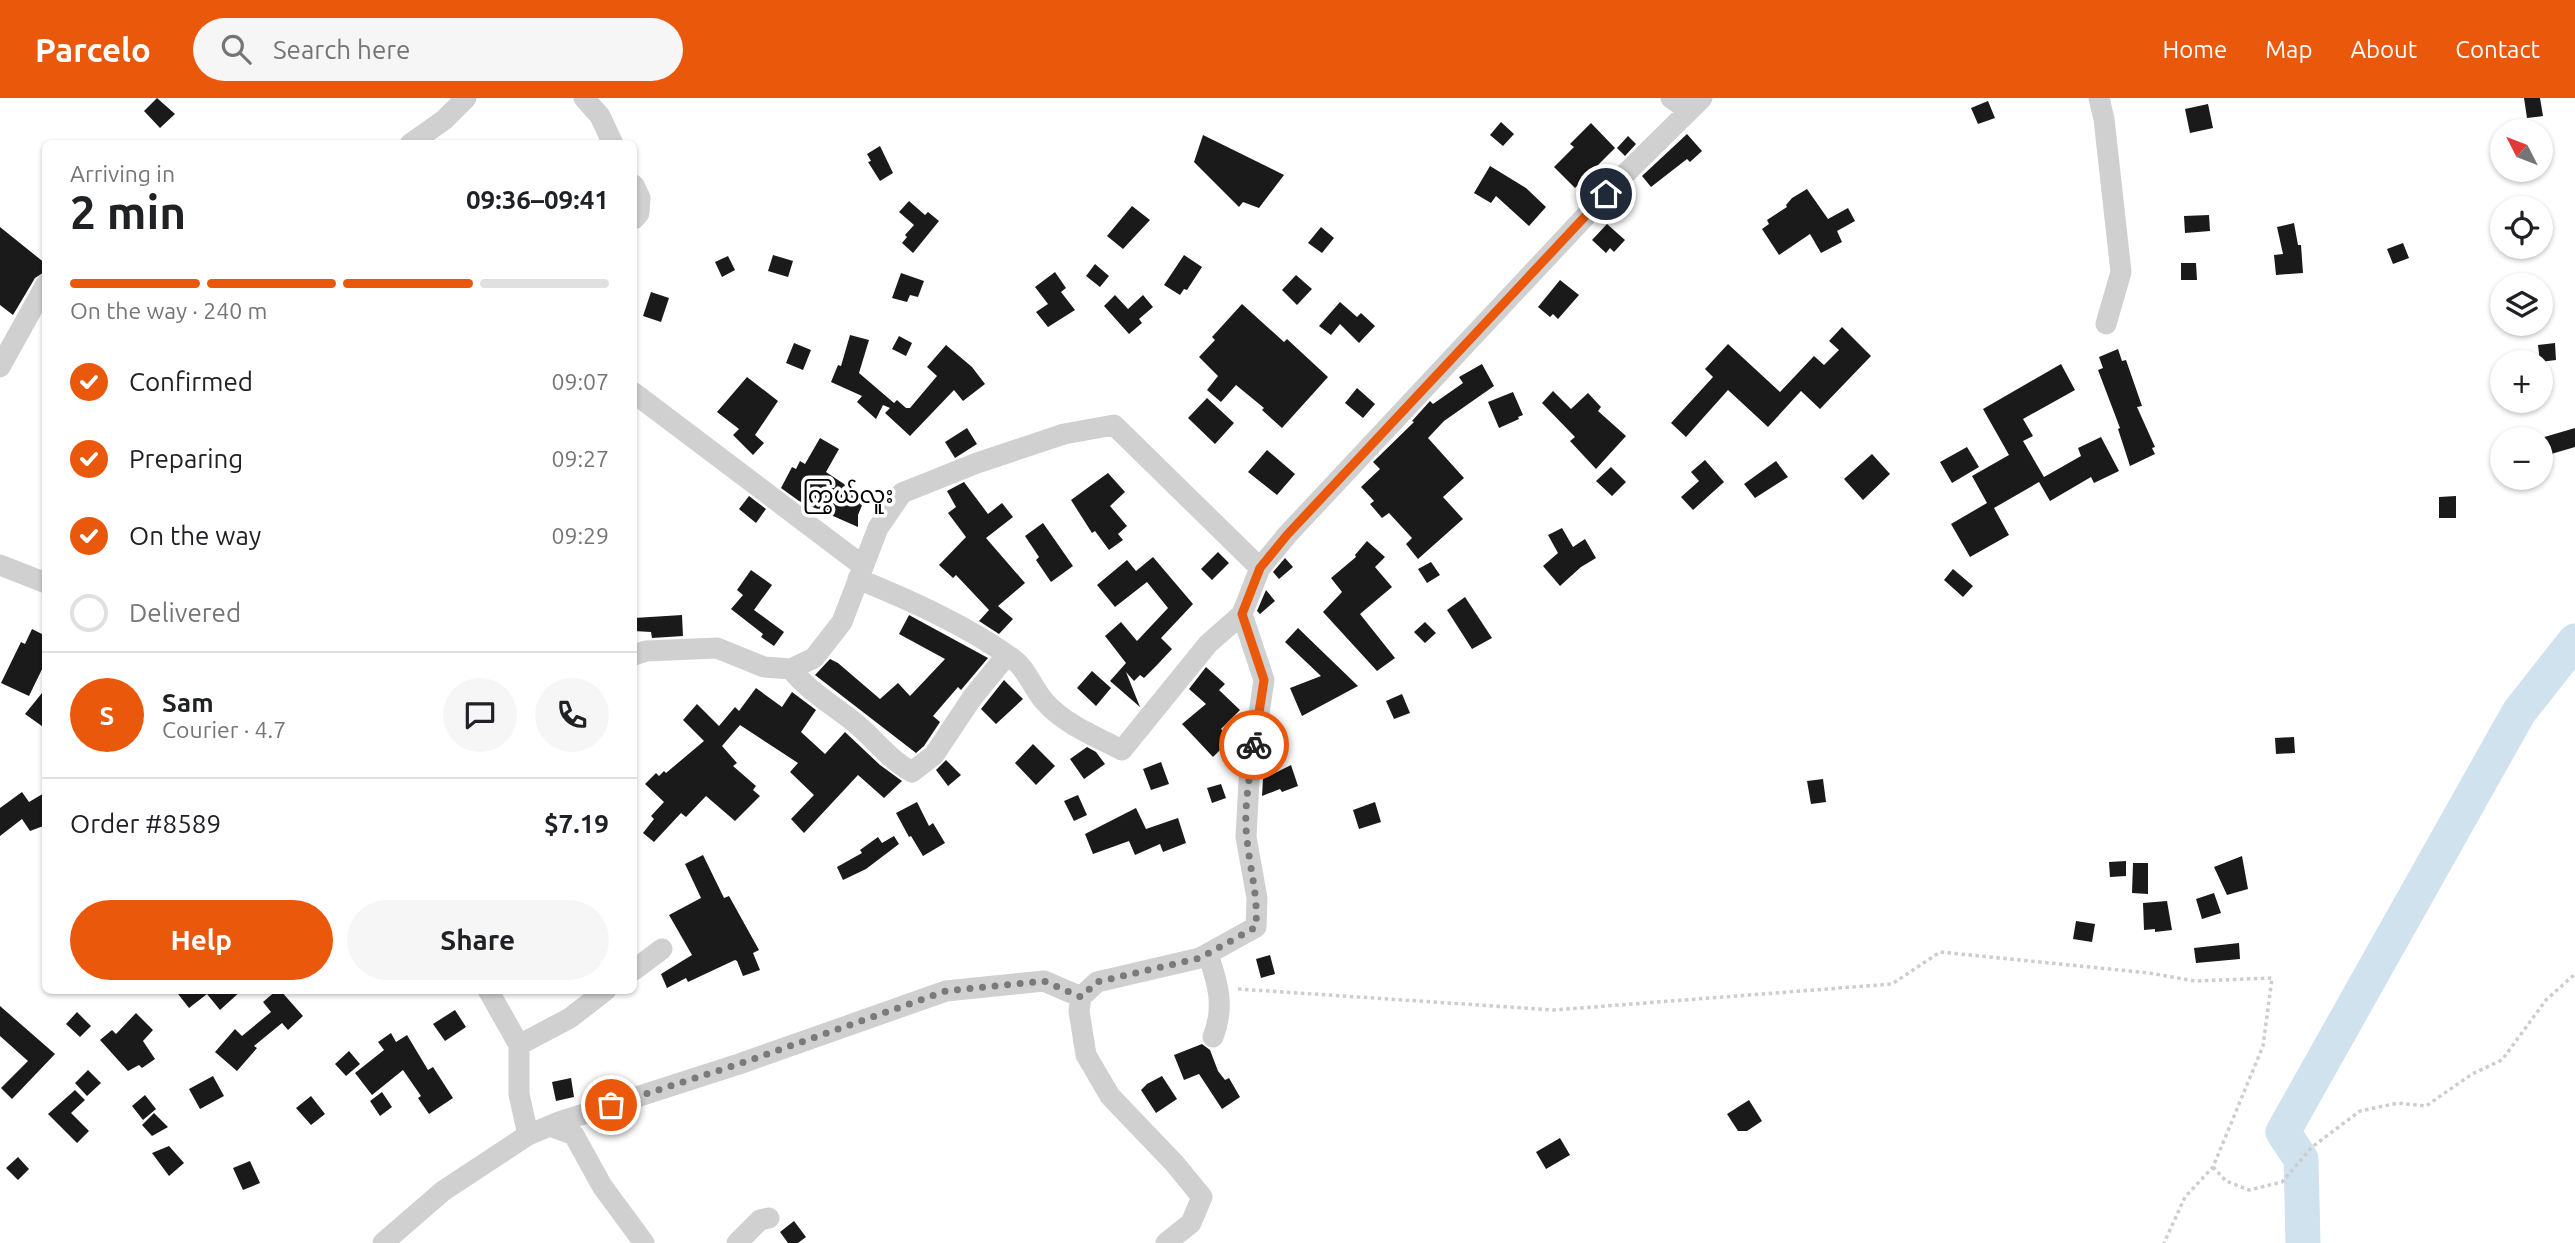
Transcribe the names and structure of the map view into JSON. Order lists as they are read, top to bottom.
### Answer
{
  "districts": ["ကြွယ်လူး"],
  "north": "top left",
  "page": {
    "header": "Parcelo",
    "search": "Search here",
    "nav": [
      "Home",
      "Map",
      "About",
      "Contact"
    ],
    "map_buttons": ["+", "−"],
    "heading": ["2 min", "Arriving in", "09:36–09:41"],
    "panel": [
      "Sam",
      "Courier · 4.7",
      "Order #8589",
      "$7.19"
    ],
    "bar": "On the way · 240 m",
    "list": [
      ["Confirmed", "09:07"],
      ["Preparing", "09:27"],
      ["On the way", "09:29"],
      "Delivered"
    ],
    "round": "S",
    "buttons": ["Help", "Share"]
  }
}
